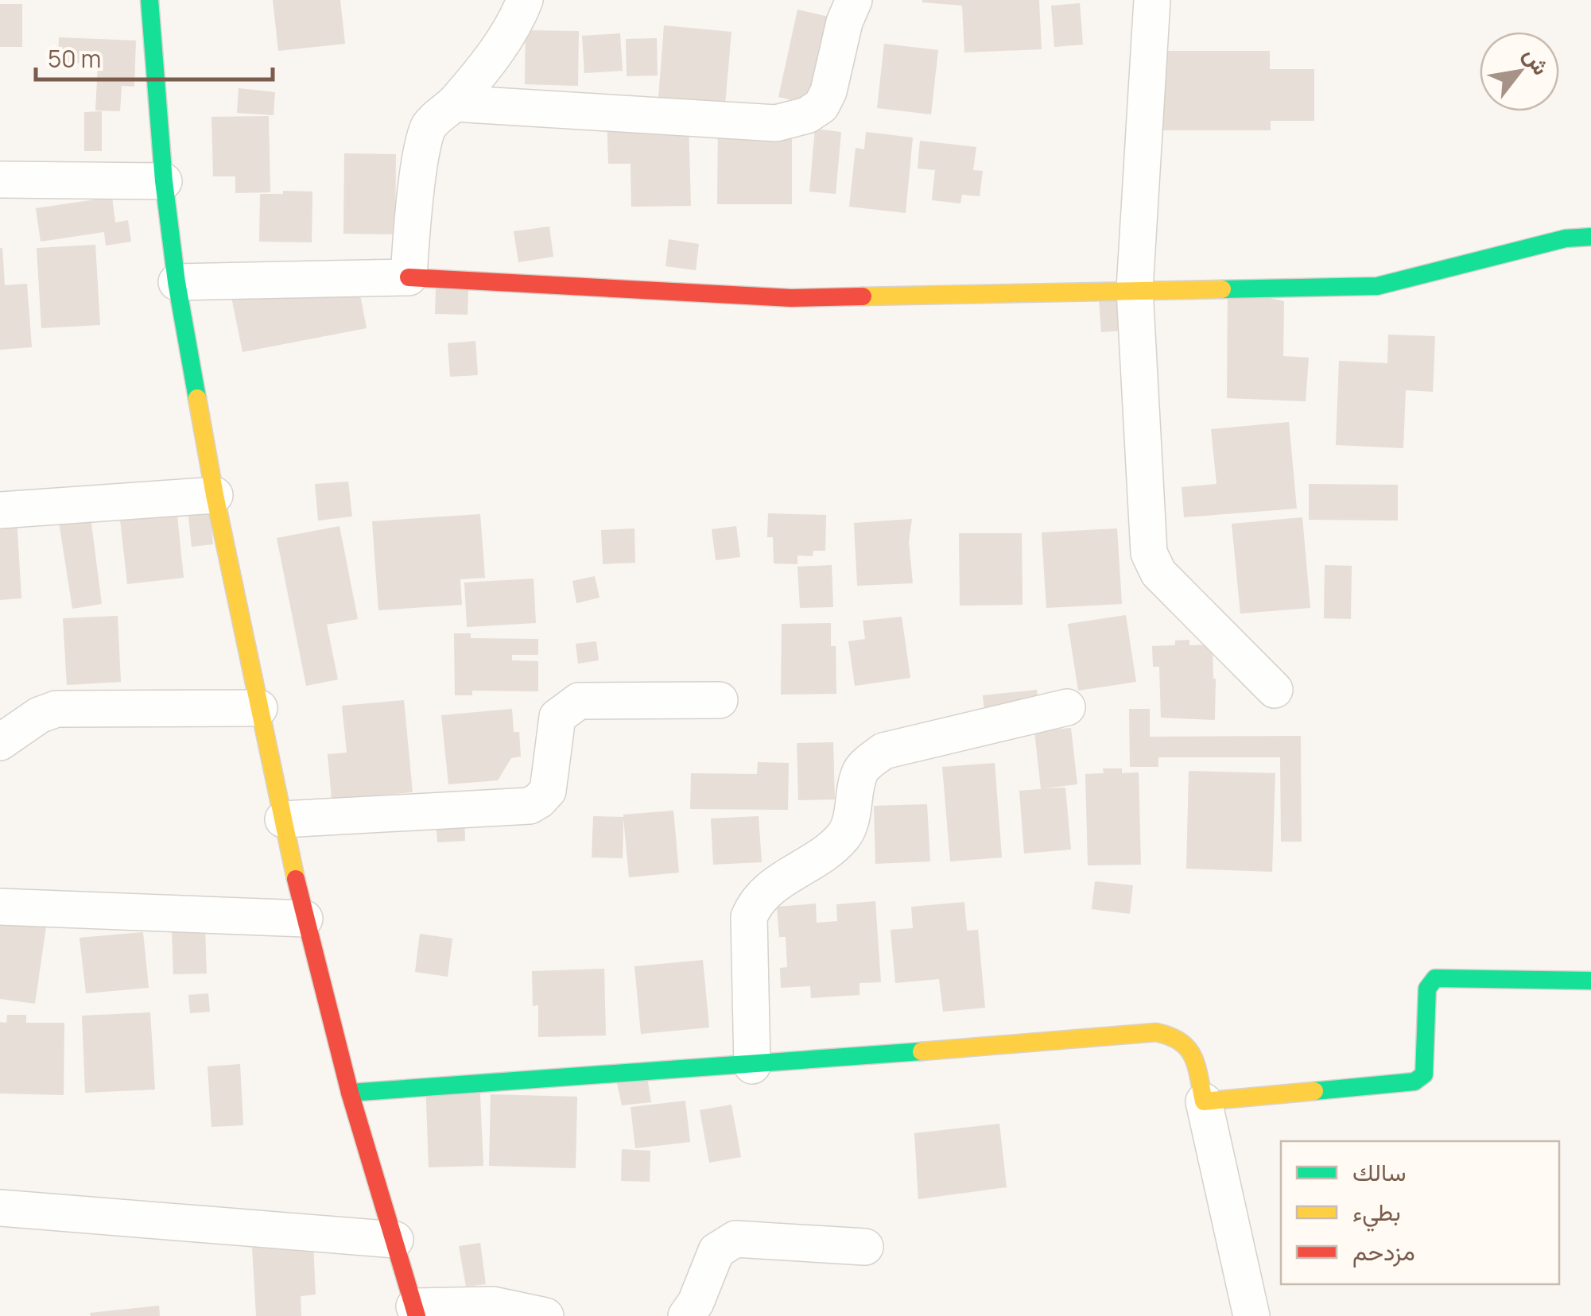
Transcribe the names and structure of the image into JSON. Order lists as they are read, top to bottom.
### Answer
{
  "legend": ["سالك", "بطيء", "مزدحم"],
  "scale_bar": "50 m",
  "north": "top right"
}
